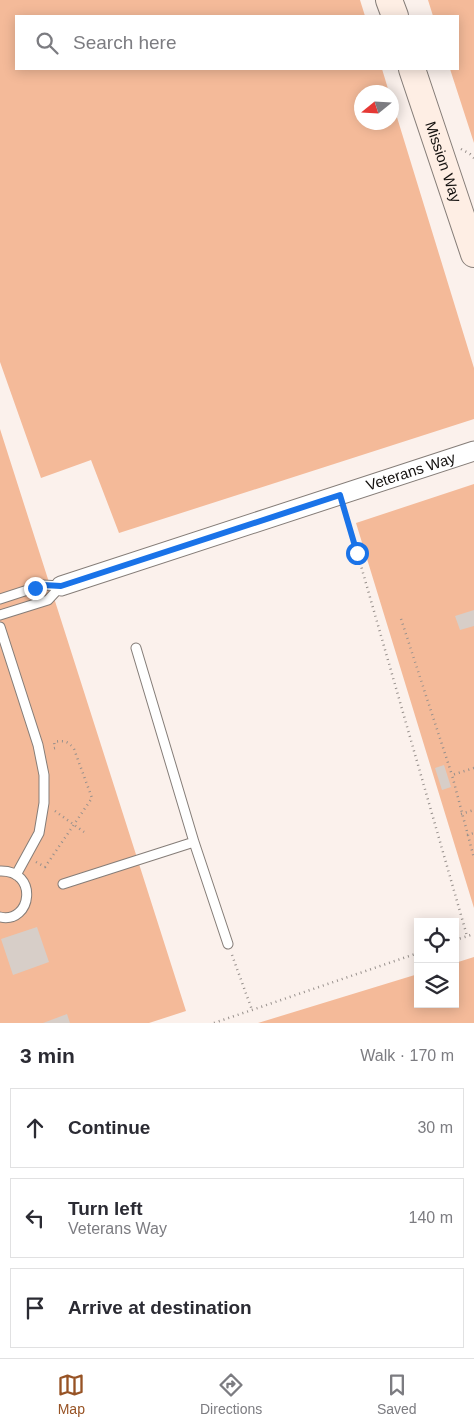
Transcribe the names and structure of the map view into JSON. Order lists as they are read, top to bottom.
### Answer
{
  "streets": {
    "street": ["Mission Way", "Veterans Way"]
  },
  "north": "left",
  "page": {
    "search": "Search here",
    "heading": ["3 min", "Walk · 170 m"],
    "list": [
      ["Continue", "30 m"],
      ["Turn left", "Veterans Way", "140 m"],
      "Arrive at destination"
    ],
    "nav": ["Map", "Directions", "Saved"]
  }
}
